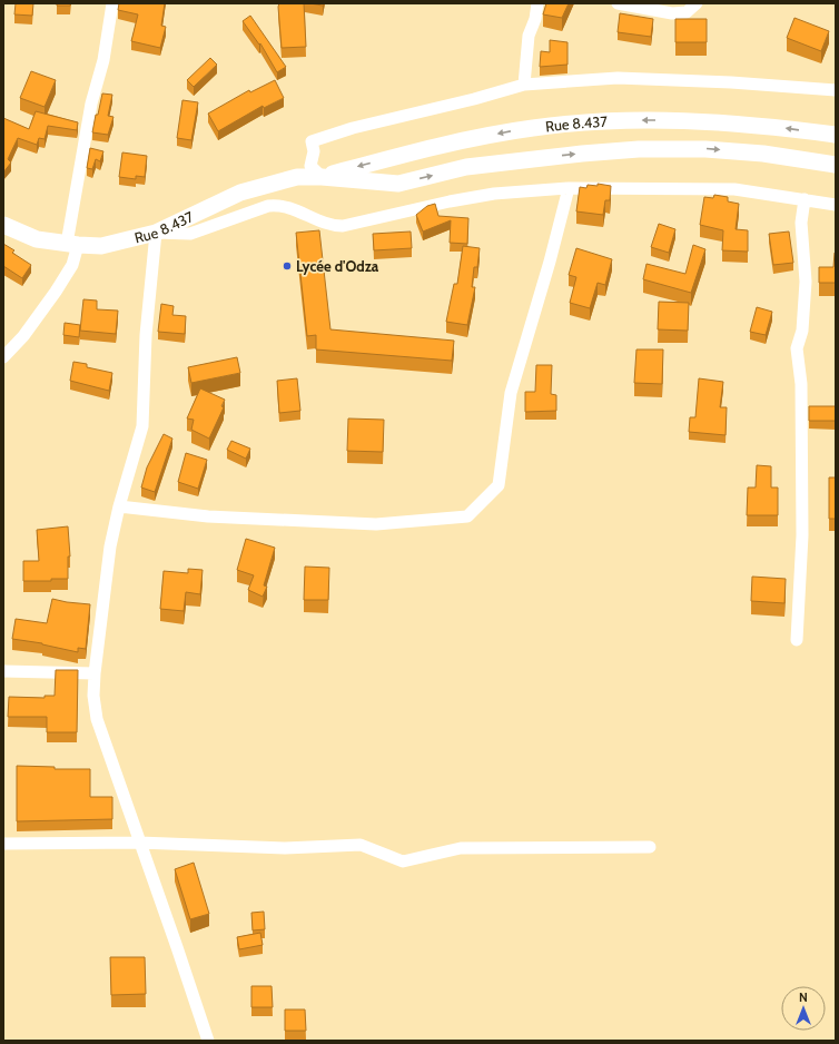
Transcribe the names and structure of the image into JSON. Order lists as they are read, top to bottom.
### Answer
{
  "streets": {
    "main road": ["Rue 8.437"]
  },
  "places": ["Lycée d'Odza"],
  "north": "top"
}
